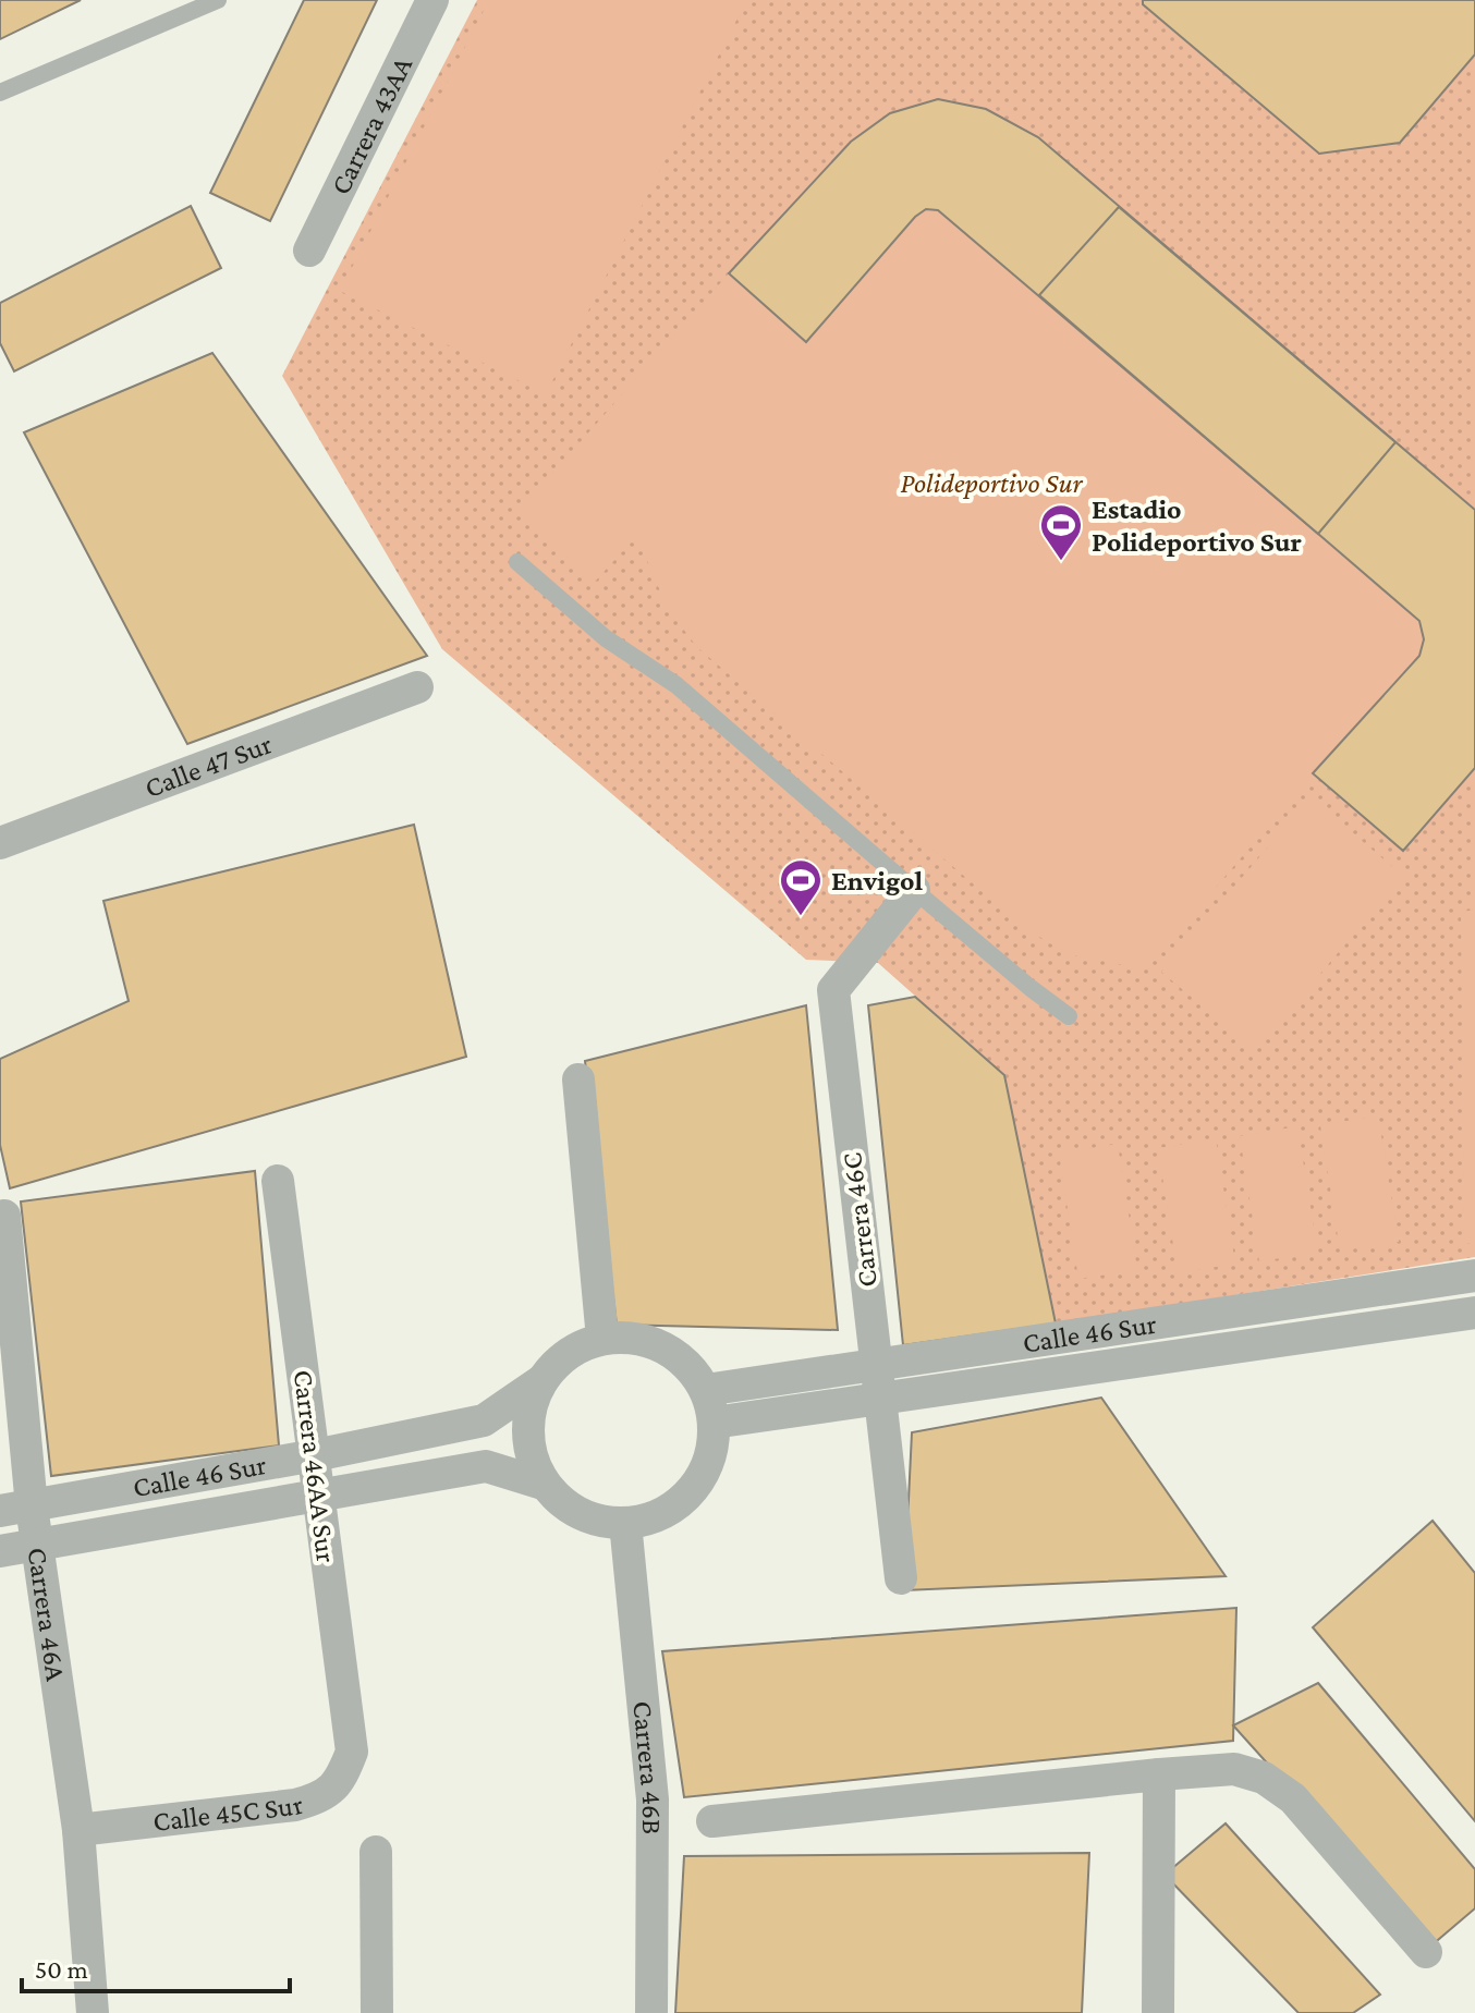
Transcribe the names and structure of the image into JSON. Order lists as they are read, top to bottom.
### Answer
{
  "streets": {
    "street": [
      "Carrera 43AA",
      "Calle 47 Sur",
      "Carrera 46C",
      "Calle 46 Sur",
      "Carrera 46AA Sur",
      "Carrera 46A",
      "Carrera 46B",
      "Calle 45C Sur"
    ]
  },
  "crossings": [
    ["Carrera 46C", "Calle 46 Sur"],
    ["Calle 46 Sur", "Carrera 46AA Sur"],
    ["Calle 46 Sur", "Carrera 46A"],
    ["Calle 46 Sur", "Carrera 46B"],
    ["Carrera 46AA Sur", "Calle 45C Sur"],
    ["Carrera 46A", "Calle 45C Sur"]
  ],
  "parks": ["Polideportivo Sur"],
  "places": {
    "sports": ["Estadio Polideportivo Sur", "Envigol"]
  },
  "scale_bar": "50 m"
}
